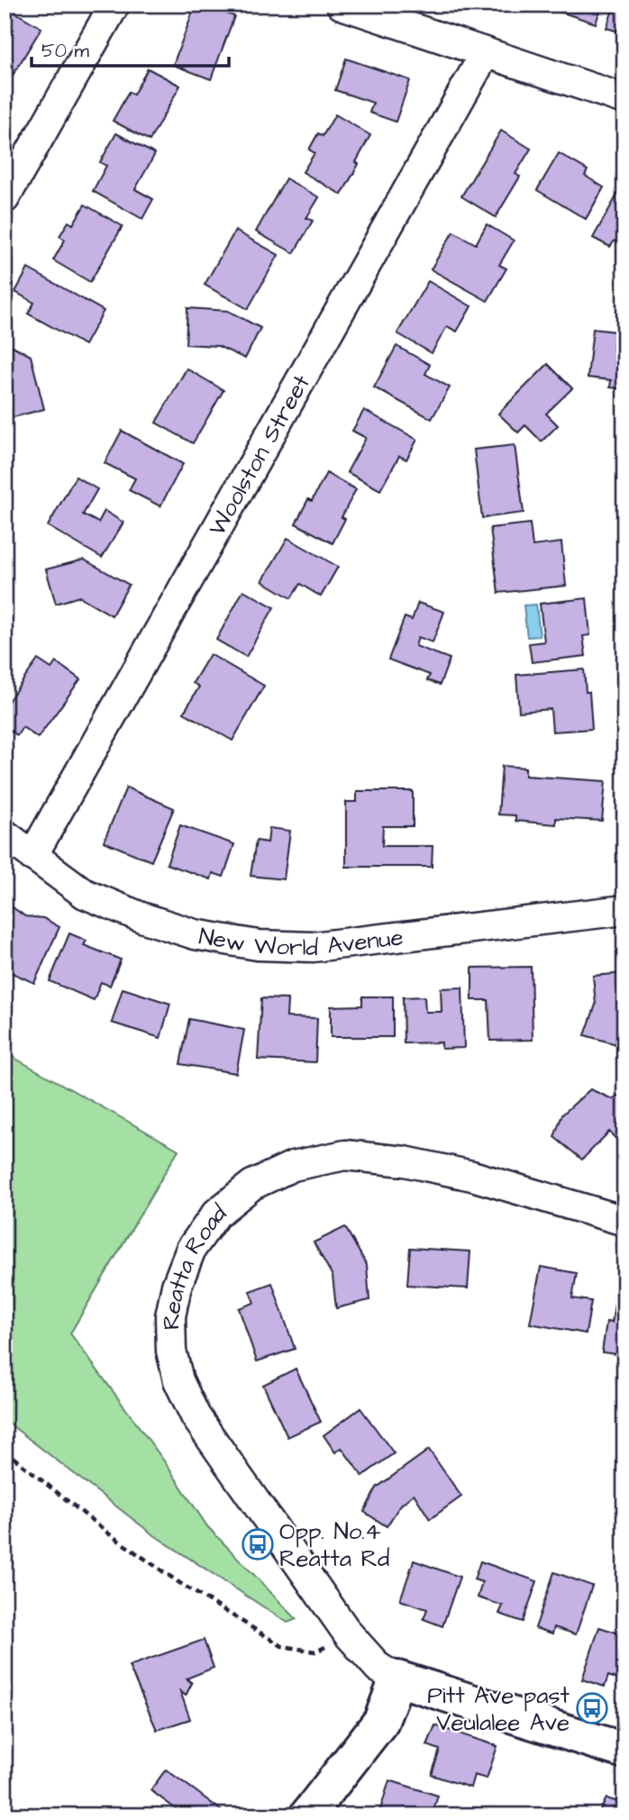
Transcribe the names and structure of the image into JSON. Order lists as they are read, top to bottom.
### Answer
{
  "streets": {
    "street": ["Woolston Street", "New World Avenue", "Reatta Road"]
  },
  "crossings": [
    ["Woolston Street", "New World Avenue"]
  ],
  "places": {
    "bus stop": ["Opp. No.4 Reatta Rd", "Pitt Ave past Veulalee Ave"]
  },
  "scale_bar": "50 m"
}
